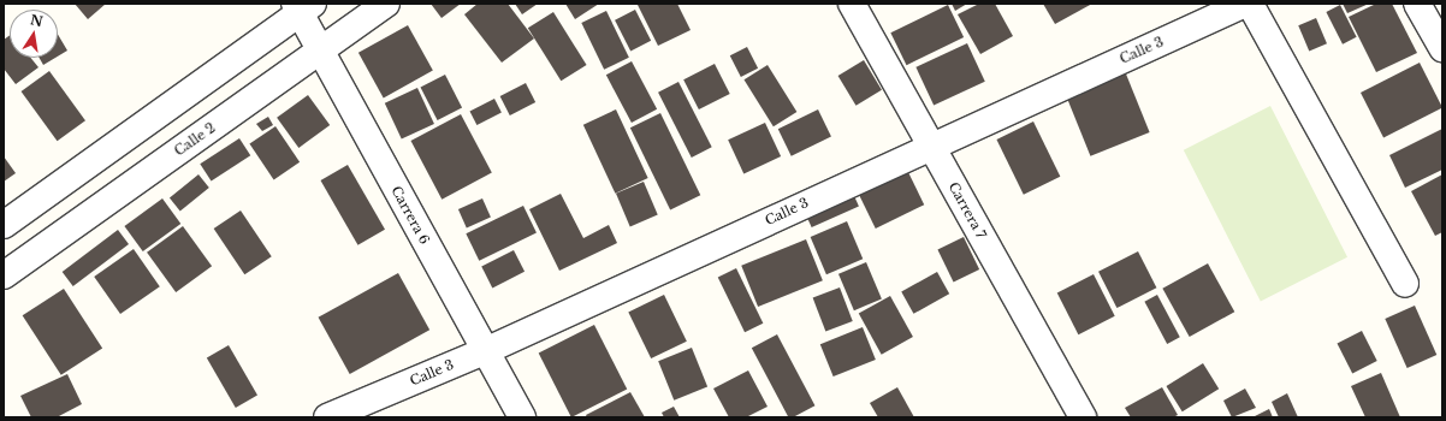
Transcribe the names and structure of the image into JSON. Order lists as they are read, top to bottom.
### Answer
{
  "streets": {
    "street": [
      "Calle 3",
      "Calle 2",
      "Carrera 7",
      "Carrera 6"
    ]
  },
  "crossings": [
    ["Calle 3", "Carrera 7"],
    ["Calle 3", "Carrera 6"],
    ["Calle 2", "Carrera 6"]
  ],
  "north": "top"
}
